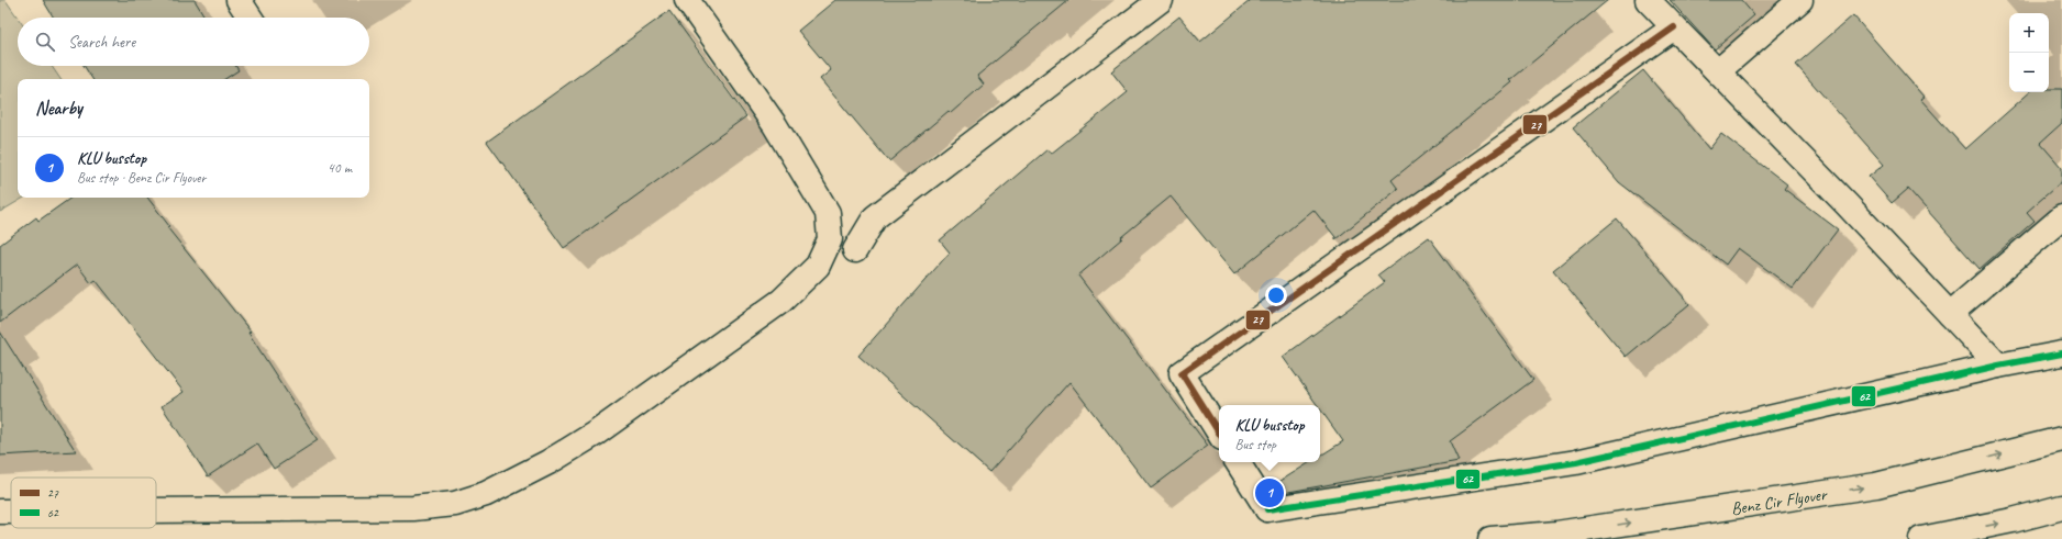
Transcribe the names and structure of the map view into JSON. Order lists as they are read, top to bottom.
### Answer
{
  "streets": {
    "main road": ["Benz Cir Flyover"]
  },
  "lines": ["transit line 27", "transit line 62"],
  "legend": ["27", "62"],
  "page": {
    "map_buttons": ["+", "−"],
    "search": "Search here",
    "heading": "Nearby",
    "list": [
      {
        "mark": "1",
        "name": "KLU busstop",
        "note": "Bus stop · Benz Cir Flyover",
        "value": "40 m"
      }
    ],
    "popup": ["KLU busstop", "Bus stop"],
    "pins": "1"
  }
}
